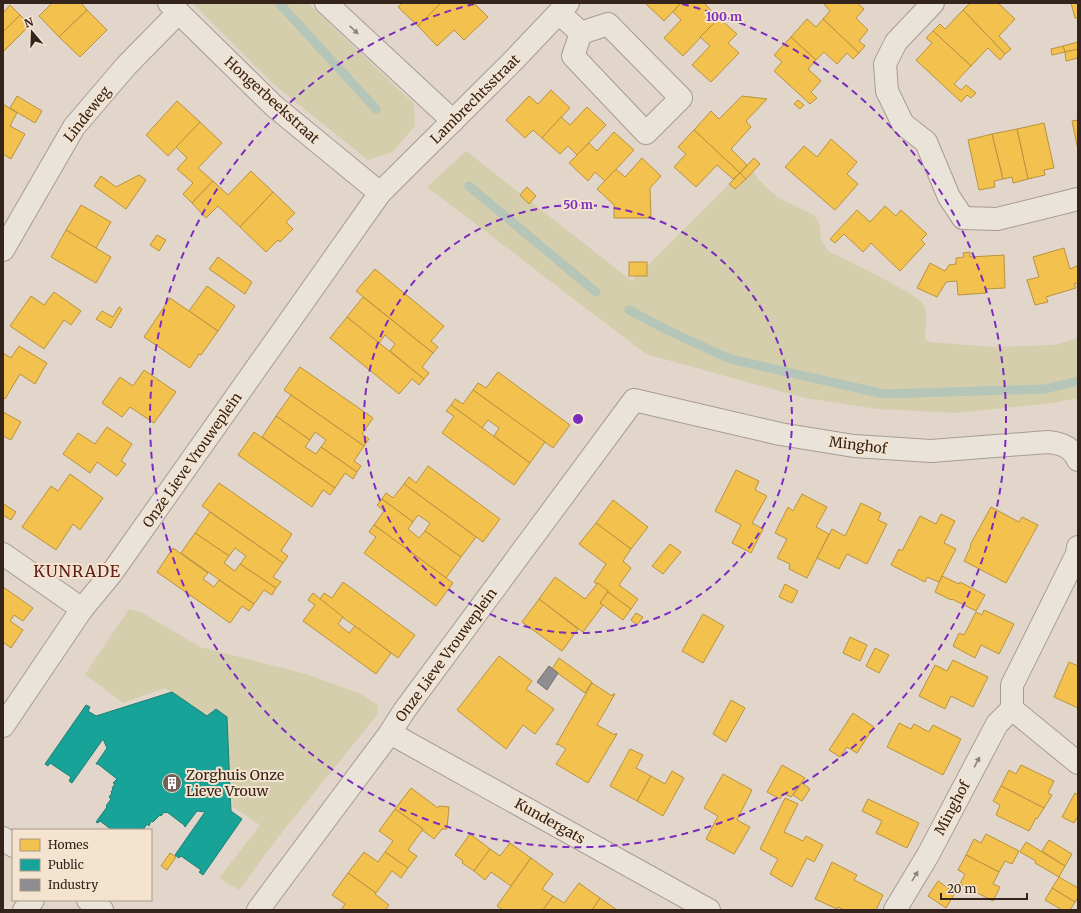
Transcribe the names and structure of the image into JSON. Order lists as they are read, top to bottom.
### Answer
{
  "streets": {
    "street": [
      "Lambrechtsstraat",
      "Hongerbeekstraat",
      "Lindeweg",
      "Minghof",
      "Onze Lieve Vrouweplein",
      "Kundergats"
    ]
  },
  "crossings": [
    ["Lambrechtsstraat", "Hongerbeekstraat"],
    ["Lambrechtsstraat", "Onze Lieve Vrouweplein"],
    ["Hongerbeekstraat", "Lindeweg"],
    ["Hongerbeekstraat", "Onze Lieve Vrouweplein"],
    ["Minghof", "Onze Lieve Vrouweplein"],
    ["Onze Lieve Vrouweplein", "Kundergats"]
  ],
  "districts": ["KUNRADE"],
  "places": {
    "building": ["Zorghuis Onze Lieve Vrouw"]
  },
  "legend": ["Homes", "Public", "Industry"],
  "scale_bar": "20 m",
  "north": "top",
  "rings": ["100 m", "50 m"]
}
